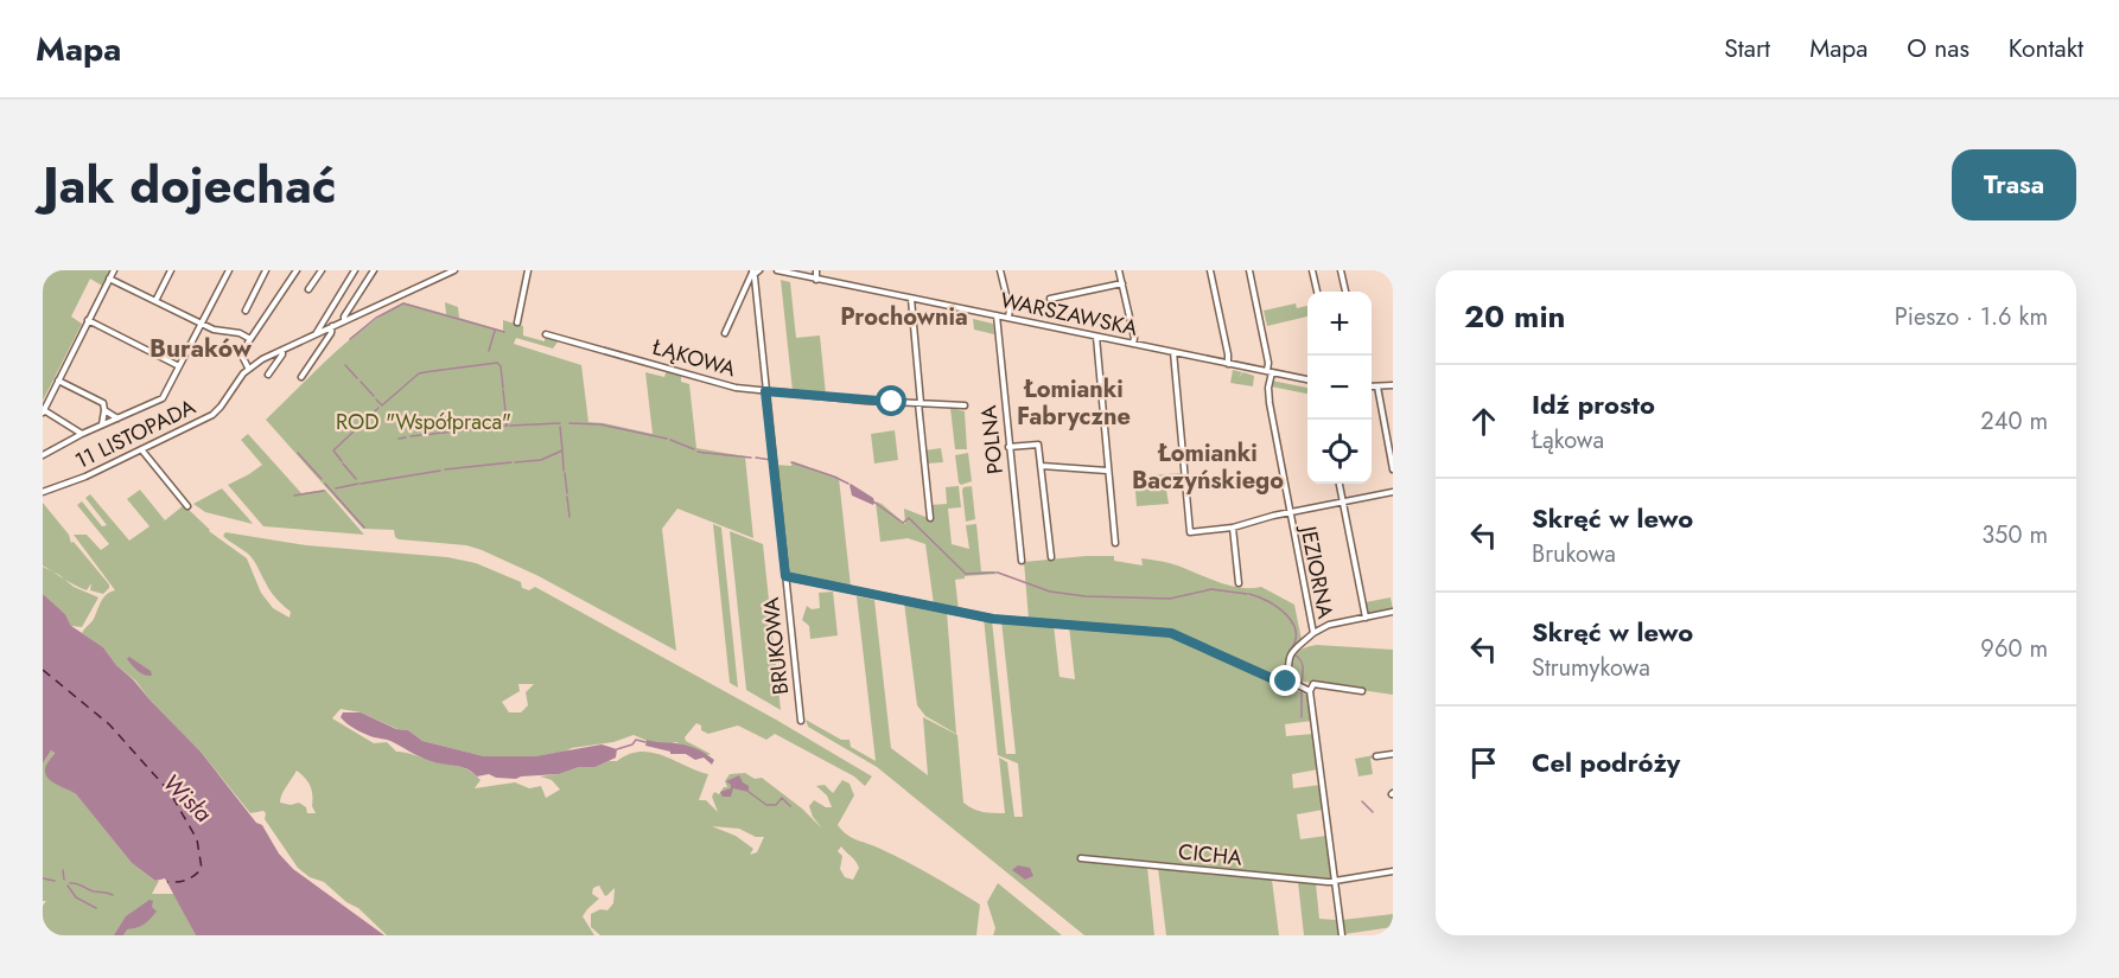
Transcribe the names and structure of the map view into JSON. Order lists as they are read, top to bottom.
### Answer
{
  "streets": {
    "street": [
      "WARSZAWSKA",
      "ŁĄKOWA",
      "11 LISTOPADA",
      "POLNA",
      "JEZIORNA",
      "BRUKOWA",
      "CICHA"
    ]
  },
  "crossings": [
    ["WARSZAWSKA", "POLNA"],
    ["WARSZAWSKA", "JEZIORNA"],
    ["ŁĄKOWA", "BRUKOWA"]
  ],
  "districts": [
    "Prochownia",
    "Buraków",
    "Łomianki Fabryczne",
    "Łomianki Baczyńskiego"
  ],
  "water": ["Wisła"],
  "parks": ["ROD \"Współpraca\""],
  "page": {
    "header": "Mapa",
    "nav": [
      "Start",
      "Mapa",
      "O nas",
      "Kontakt"
    ],
    "title": "Jak dojechać",
    "buttons": "Trasa",
    "heading": ["20 min", "Pieszo · 1.6 km"],
    "map_buttons": ["+", "−"],
    "list": [
      ["Idź prosto", "Łąkowa", "240 m"],
      ["Skręć w lewo", "Brukowa", "350 m"],
      ["Skręć w lewo", "Strumykowa", "960 m"],
      "Cel podróży"
    ]
  }
}
